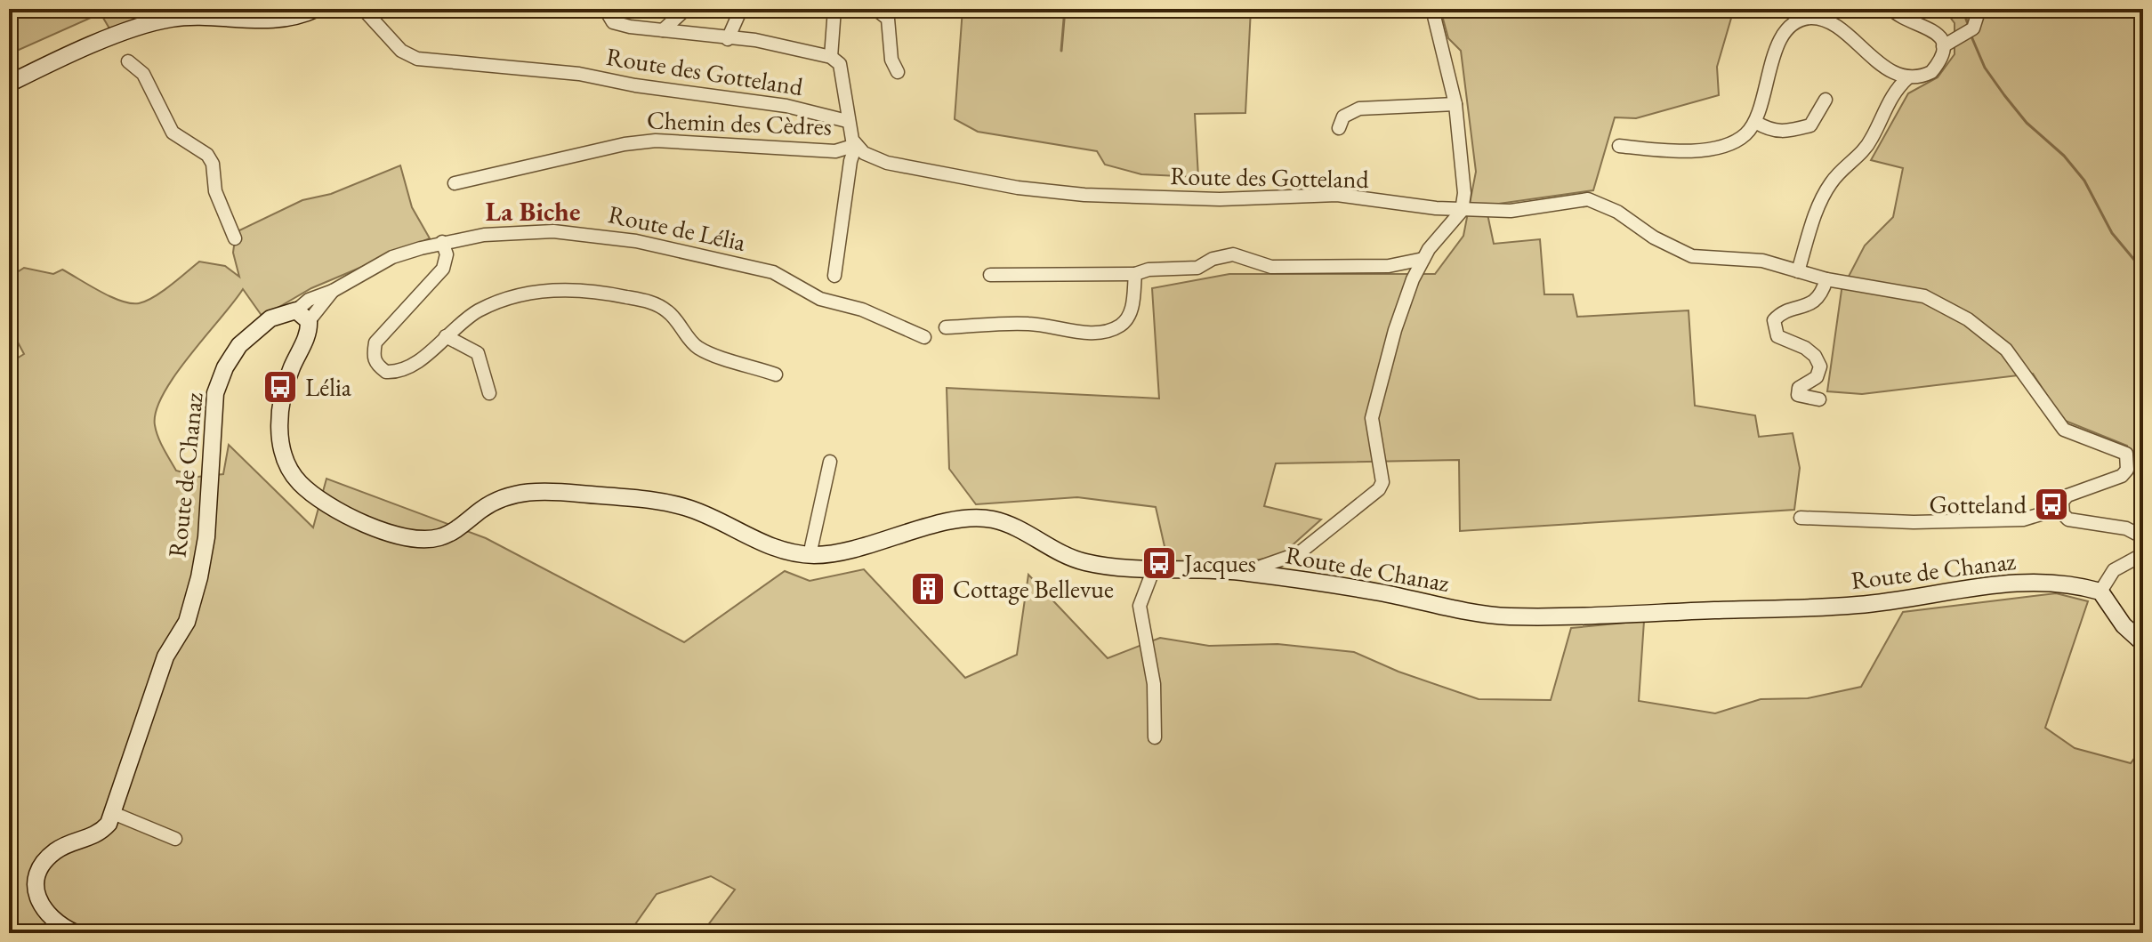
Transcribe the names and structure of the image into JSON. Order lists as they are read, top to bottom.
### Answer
{
  "streets": {
    "street": [
      "Route des Gotteland",
      "Chemin des Cèdres",
      "Route de Lélia",
      "Route de Chanaz"
    ]
  },
  "crossings": [
    ["Route des Gotteland", "Chemin des Cèdres"],
    ["Route de Lélia", "Route de Chanaz"]
  ],
  "districts": ["La Biche"],
  "places": {
    "bus stop": ["Lélia", "Gotteland", "Jacques"],
    "building": ["Cottage Bellevue"]
  }
}
